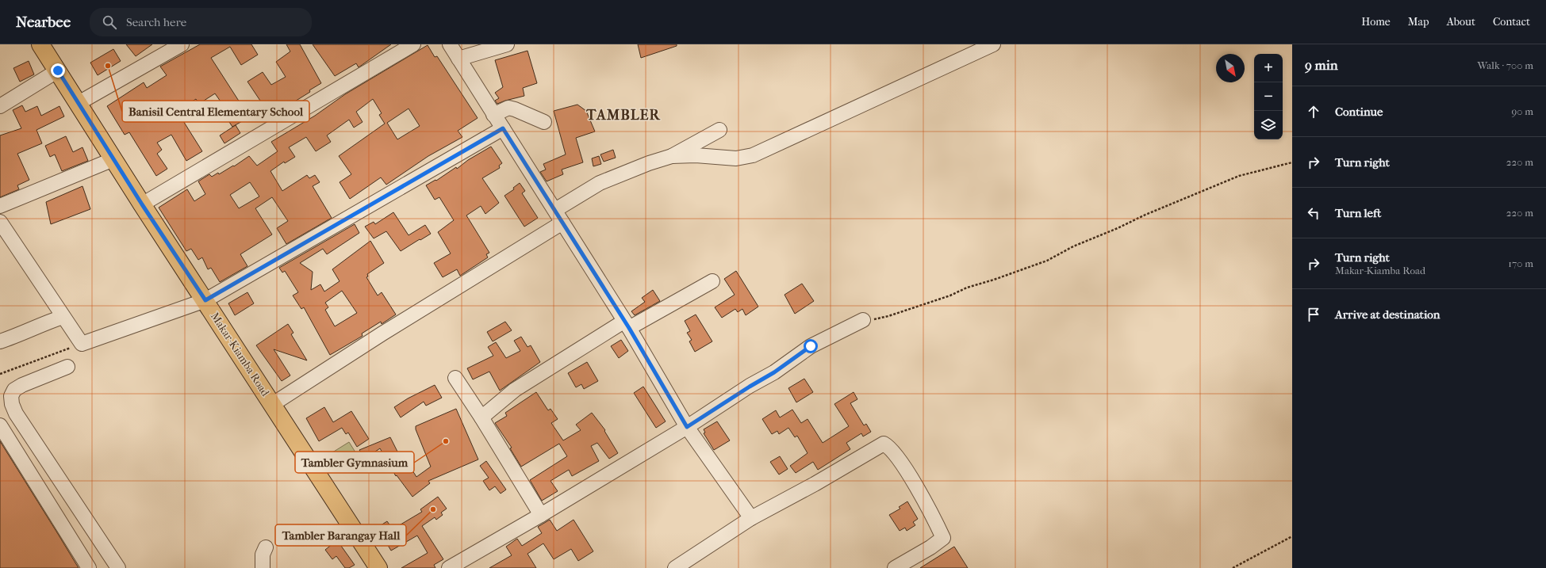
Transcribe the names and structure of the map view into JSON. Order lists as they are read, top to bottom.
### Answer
{
  "streets": {
    "main road": ["Makar-Kiamba Road"]
  },
  "districts": ["TAMBLER"],
  "places": ["Banisil Central Elementary School", "Tambler Gymnasium", "Tambler Barangay Hall"],
  "north": "bottom right",
  "page": {
    "header": "Nearbee",
    "search": "Search here",
    "nav": [
      "Home",
      "Map",
      "About",
      "Contact"
    ],
    "heading": ["9 min", "Walk · 700 m"],
    "map_buttons": ["+", "−"],
    "list": [
      ["Continue", "90 m"],
      ["Turn right", "220 m"],
      ["Turn left", "220 m"],
      ["Turn right", "Makar-Kiamba Road", "170 m"],
      "Arrive at destination"
    ]
  }
}
